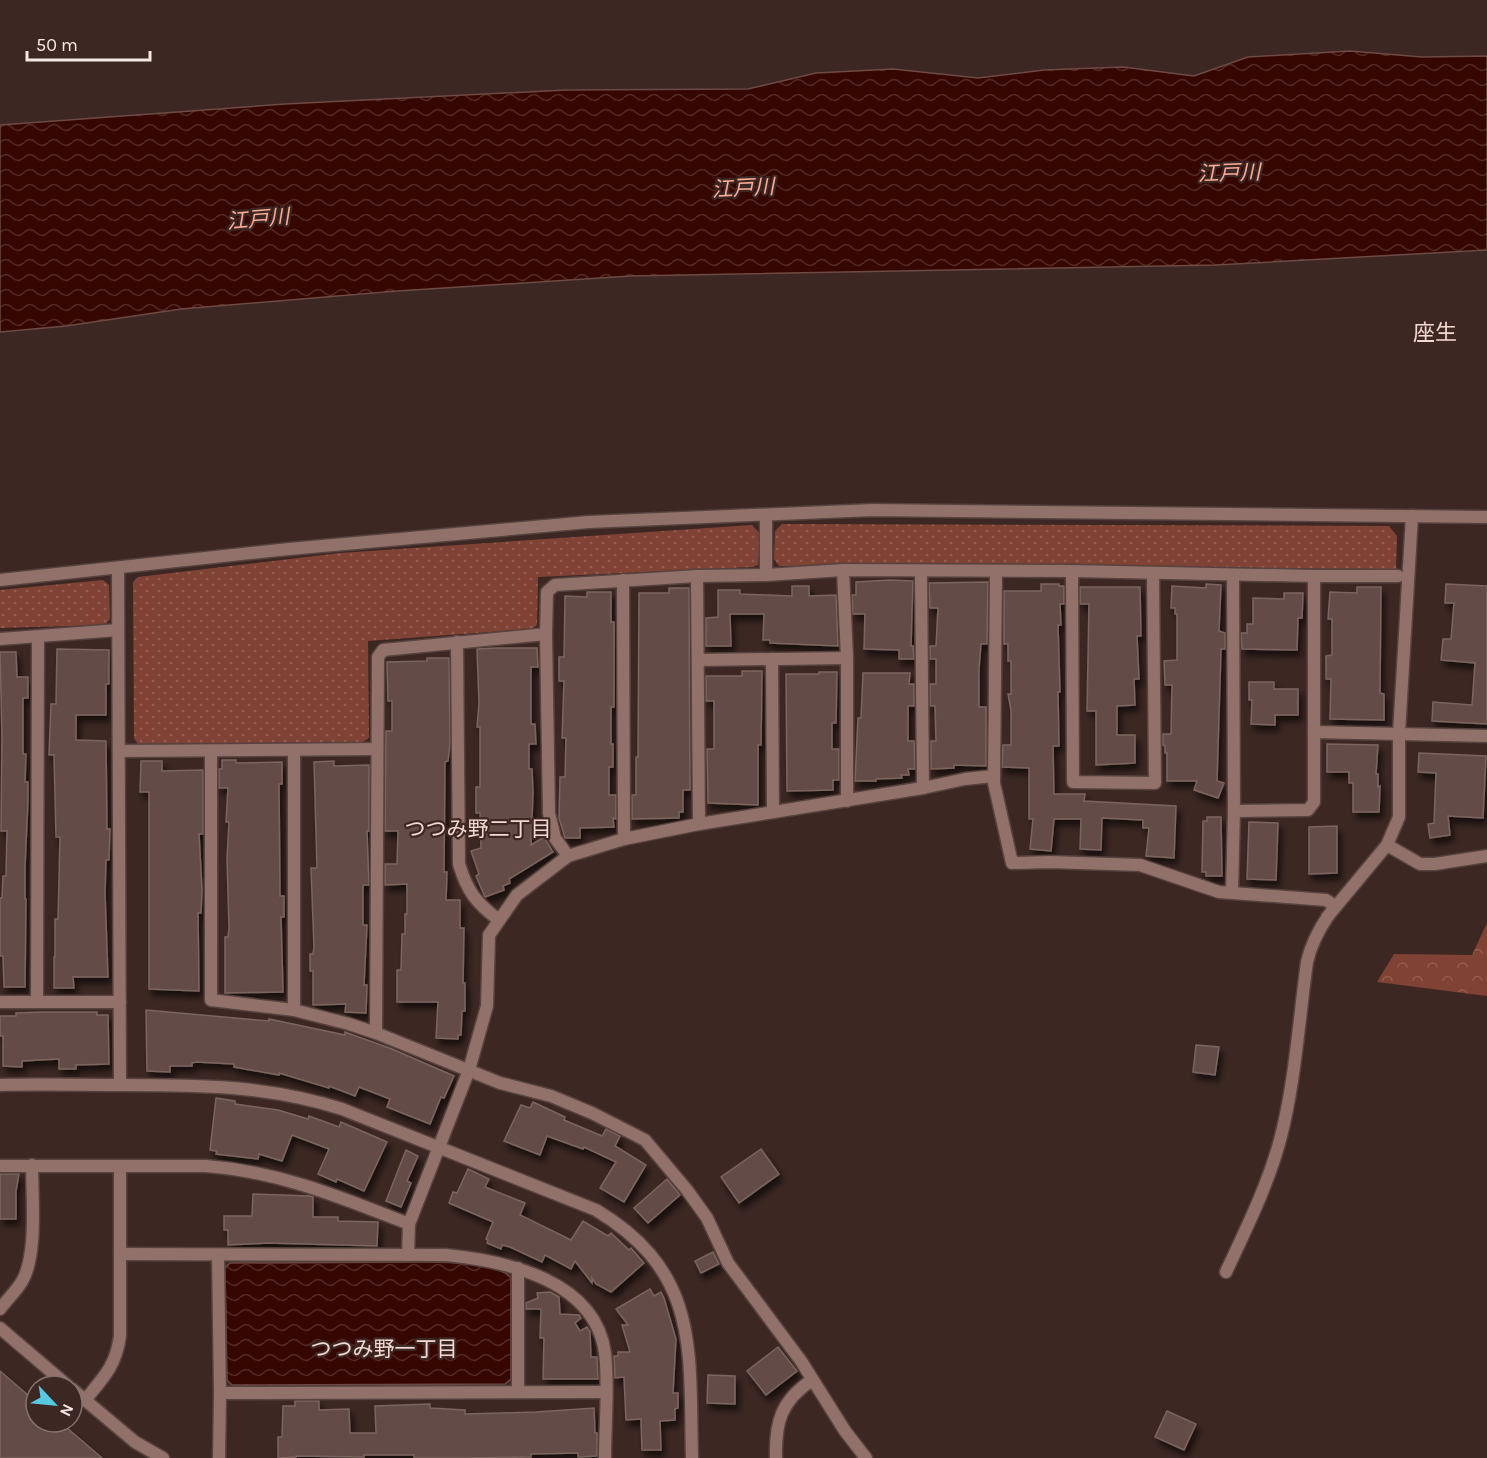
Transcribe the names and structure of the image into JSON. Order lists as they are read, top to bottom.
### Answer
{
  "districts": ["座生", "つつみ野二丁目", "つつみ野一丁目"],
  "water": ["江戸川"],
  "scale_bar": "50 m",
  "north": "bottom right"
}
